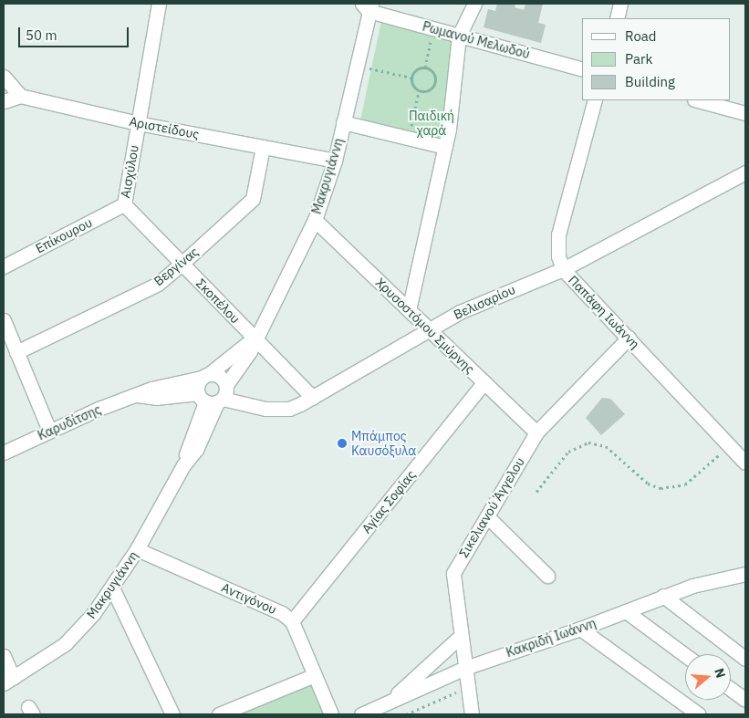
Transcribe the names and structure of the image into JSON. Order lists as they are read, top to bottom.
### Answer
{
  "streets": {
    "street": [
      "Ρωμανού Μελωδού",
      "Αριστείδους",
      "Αισχύλου",
      "Μακρυγιάννη",
      "Επίκουρου",
      "Βεργίνας",
      "Σκοπέλου",
      "Βελισαρίου",
      "Παπάφη Ιωάννη",
      "Χρυσοστόμου Σμύρνης",
      "Καρυδίτσης",
      "Αγίας Σοφίας",
      "Σικελιανού Άγγελου",
      "Αντιγόνου",
      "Κακριδή Ιωάννη"
    ]
  },
  "crossings": [
    ["Ρωμανού Μελωδού", "Μακρυγιάννη"],
    ["Αριστείδους", "Αισχύλου"],
    ["Αριστείδους", "Μακρυγιάννη"],
    ["Αριστείδους", "Βεργίνας"],
    ["Αισχύλου", "Επίκουρου"],
    ["Αισχύλου", "Σκοπέλου"],
    ["Μακρυγιάννη", "Σκοπέλου"],
    ["Μακρυγιάννη", "Βελισαρίου"],
    ["Μακρυγιάννη", "Χρυσοστόμου Σμύρνης"],
    ["Μακρυγιάννη", "Καρυδίτσης"],
    ["Μακρυγιάννη", "Αντιγόνου"],
    ["Επίκουρου", "Σκοπέλου"],
    ["Βεργίνας", "Σκοπέλου"],
    ["Σκοπέλου", "Βελισαρίου"],
    ["Βελισαρίου", "Παπάφη Ιωάννη"],
    ["Βελισαρίου", "Χρυσοστόμου Σμύρνης"],
    ["Βελισαρίου", "Καρυδίτσης"],
    ["Παπάφη Ιωάννη", "Σικελιανού Άγγελου"],
    ["Χρυσοστόμου Σμύρνης", "Αγίας Σοφίας"],
    ["Χρυσοστόμου Σμύρνης", "Σικελιανού Άγγελου"],
    ["Αγίας Σοφίας", "Αντιγόνου"],
    ["Σικελιανού Άγγελου", "Κακριδή Ιωάννη"]
  ],
  "parks": ["Παιδική χαρά"],
  "places": ["Μπάμπος Καυσόξυλα"],
  "legend": ["Road", "Park", "Building"],
  "scale_bar": "50 m",
  "north": "right"
}
